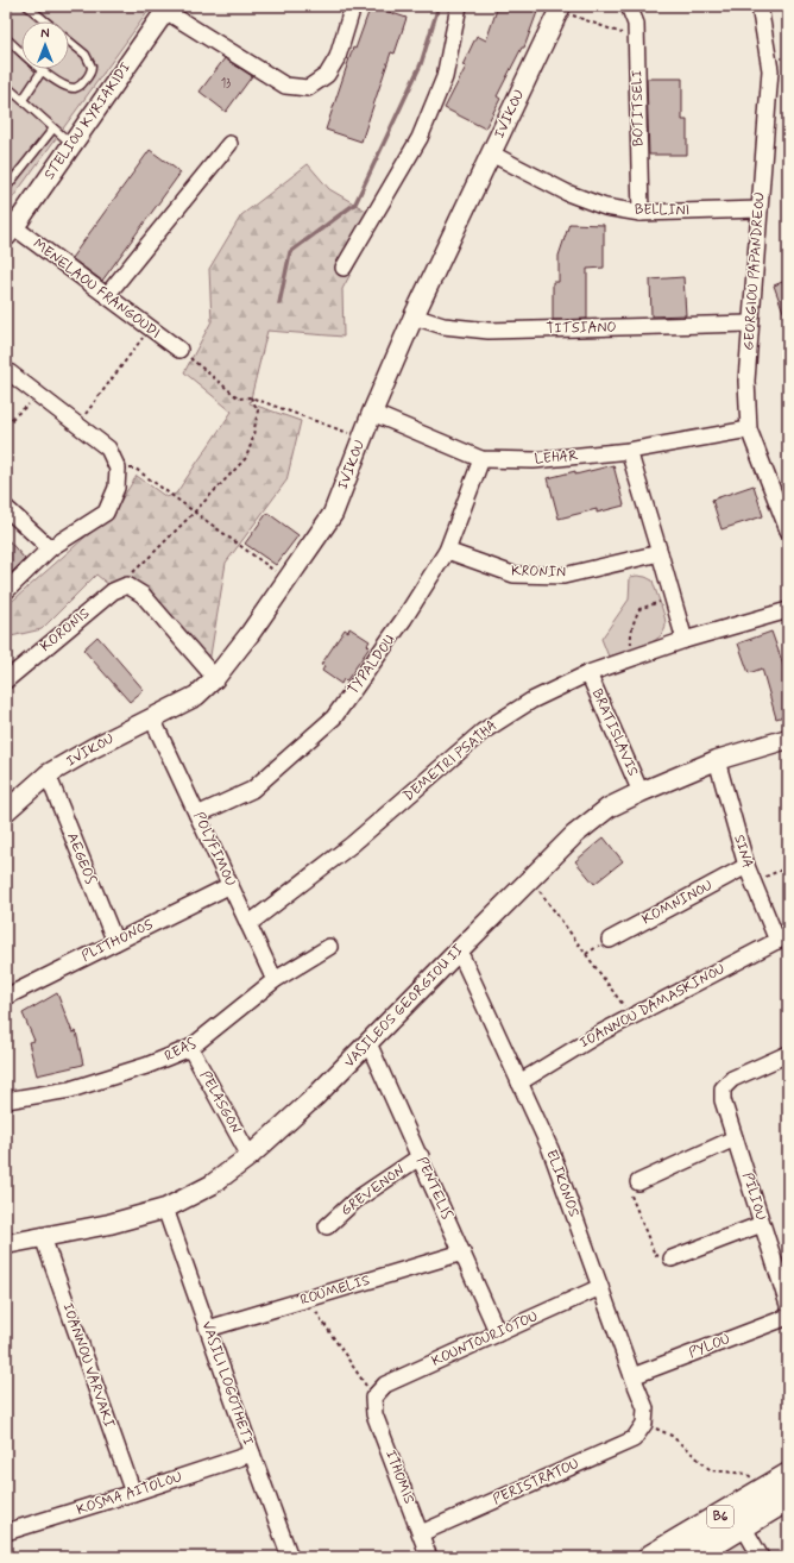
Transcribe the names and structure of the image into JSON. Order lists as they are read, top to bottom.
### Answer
{
  "streets": {
    "main road": ["B6"],
    "street": [
      "BOTITSELI",
      "IVIKOU",
      "STELIOU KYRIAKIDI",
      "BELLINI",
      "GEORGIOU PAPANDREOU",
      "MENELAOU FRANGOUDI",
      "TITSIANO",
      "LEHAR",
      "KRONIN",
      "KORONIS",
      "TYPALDOU",
      "BRATISLAVIS",
      "DEMETRI PSATHA",
      "POLYFIMOU",
      "SINA",
      "AEGEOS",
      "KOMNINOU",
      "PLITHONOS",
      "VASILEOS GEORGIOU II",
      "IOANNOU DAMASKINOU",
      "REAS",
      "PELASGON",
      "ELIKONOS",
      "PENTELIS",
      "GREVENON",
      "PILIOU",
      "ROUMELIS",
      "KOUNTOURIOTOU",
      "PYLOU",
      "IOANNOU VARVAKI",
      "VASILI LOGOTHETI",
      "ITHOMIS",
      "PERISTRATOU",
      "KOSMA AITOLOU"
    ]
  },
  "crossings": [
    ["BOTITSELI", "BELLINI"],
    ["IVIKOU", "BELLINI"],
    ["IVIKOU", "TITSIANO"],
    ["IVIKOU", "LEHAR"],
    ["IVIKOU", "POLYFIMOU"],
    ["IVIKOU", "AEGEOS"],
    ["STELIOU KYRIAKIDI", "MENELAOU FRANGOUDI"],
    ["BELLINI", "GEORGIOU PAPANDREOU"],
    ["GEORGIOU PAPANDREOU", "TITSIANO"],
    ["GEORGIOU PAPANDREOU", "LEHAR"],
    ["LEHAR", "TYPALDOU"],
    ["KRONIN", "TYPALDOU"],
    ["TYPALDOU", "POLYFIMOU"],
    ["BRATISLAVIS", "DEMETRI PSATHA"],
    ["BRATISLAVIS", "VASILEOS GEORGIOU II"],
    ["DEMETRI PSATHA", "POLYFIMOU"],
    ["POLYFIMOU", "PLITHONOS"],
    ["POLYFIMOU", "REAS"],
    ["SINA", "KOMNINOU"],
    ["SINA", "VASILEOS GEORGIOU II"],
    ["SINA", "IOANNOU DAMASKINOU"],
    ["AEGEOS", "PLITHONOS"],
    ["VASILEOS GEORGIOU II", "PELASGON"],
    ["VASILEOS GEORGIOU II", "ELIKONOS"],
    ["VASILEOS GEORGIOU II", "PENTELIS"],
    ["VASILEOS GEORGIOU II", "IOANNOU VARVAKI"],
    ["VASILEOS GEORGIOU II", "VASILI LOGOTHETI"],
    ["IOANNOU DAMASKINOU", "ELIKONOS"],
    ["REAS", "PELASGON"],
    ["ELIKONOS", "KOUNTOURIOTOU"],
    ["ELIKONOS", "PYLOU"],
    ["ELIKONOS", "PERISTRATOU"],
    ["PENTELIS", "GREVENON"],
    ["PENTELIS", "ROUMELIS"],
    ["PENTELIS", "KOUNTOURIOTOU"],
    ["ROUMELIS", "VASILI LOGOTHETI"],
    ["KOUNTOURIOTOU", "ITHOMIS"],
    ["IOANNOU VARVAKI", "KOSMA AITOLOU"],
    ["VASILI LOGOTHETI", "KOSMA AITOLOU"],
    ["ITHOMIS", "PERISTRATOU"]
  ],
  "house_numbers": ["13"],
  "north": "top"
}
